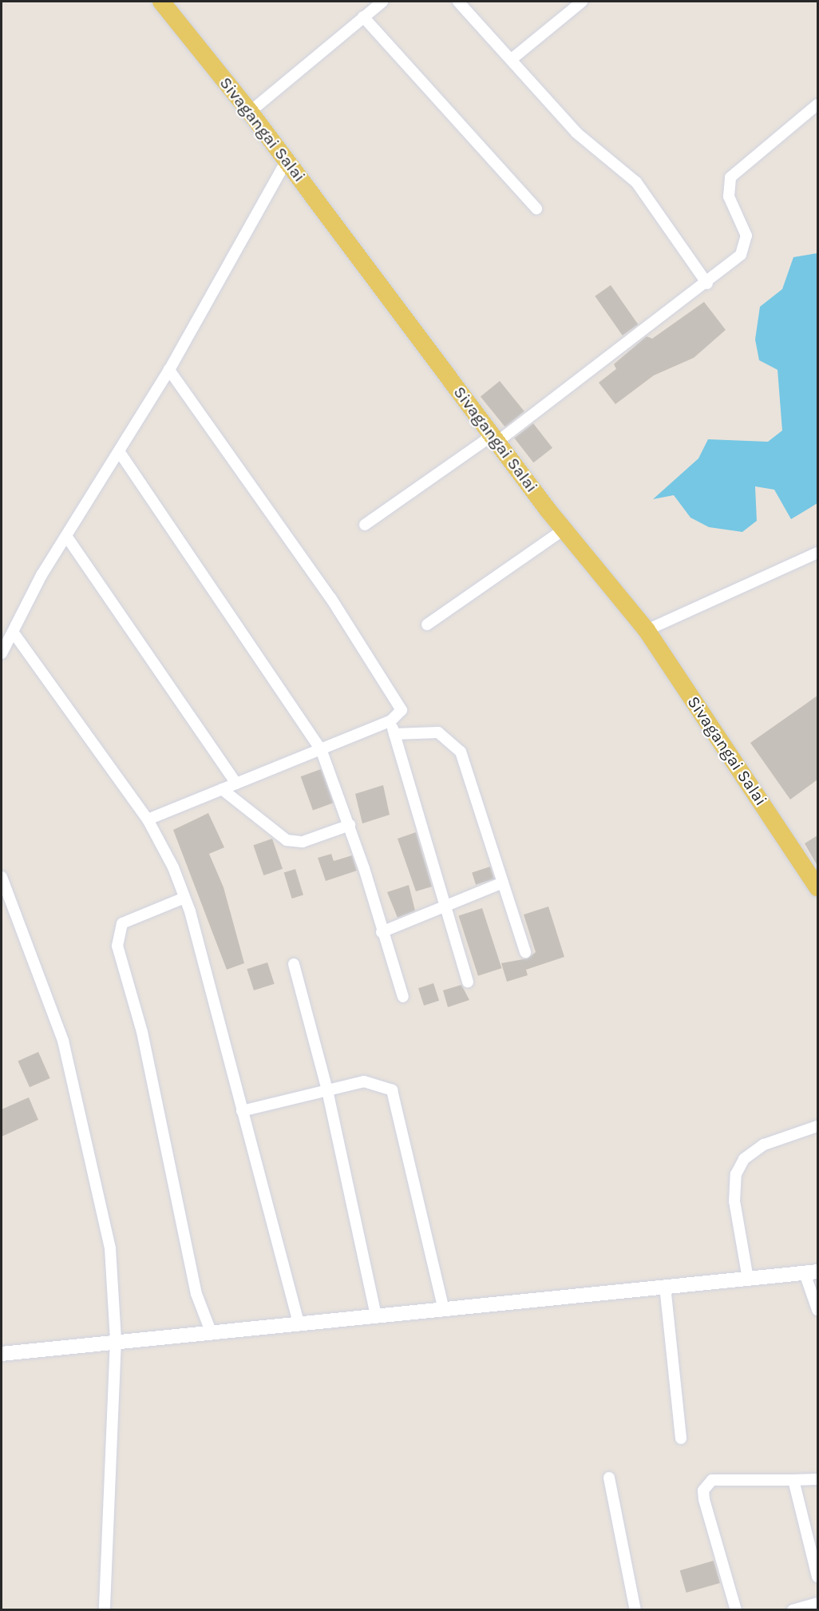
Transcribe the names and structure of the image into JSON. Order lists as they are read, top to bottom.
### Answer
{
  "streets": {
    "main road": ["Sivagangai Salai"]
  }
}
